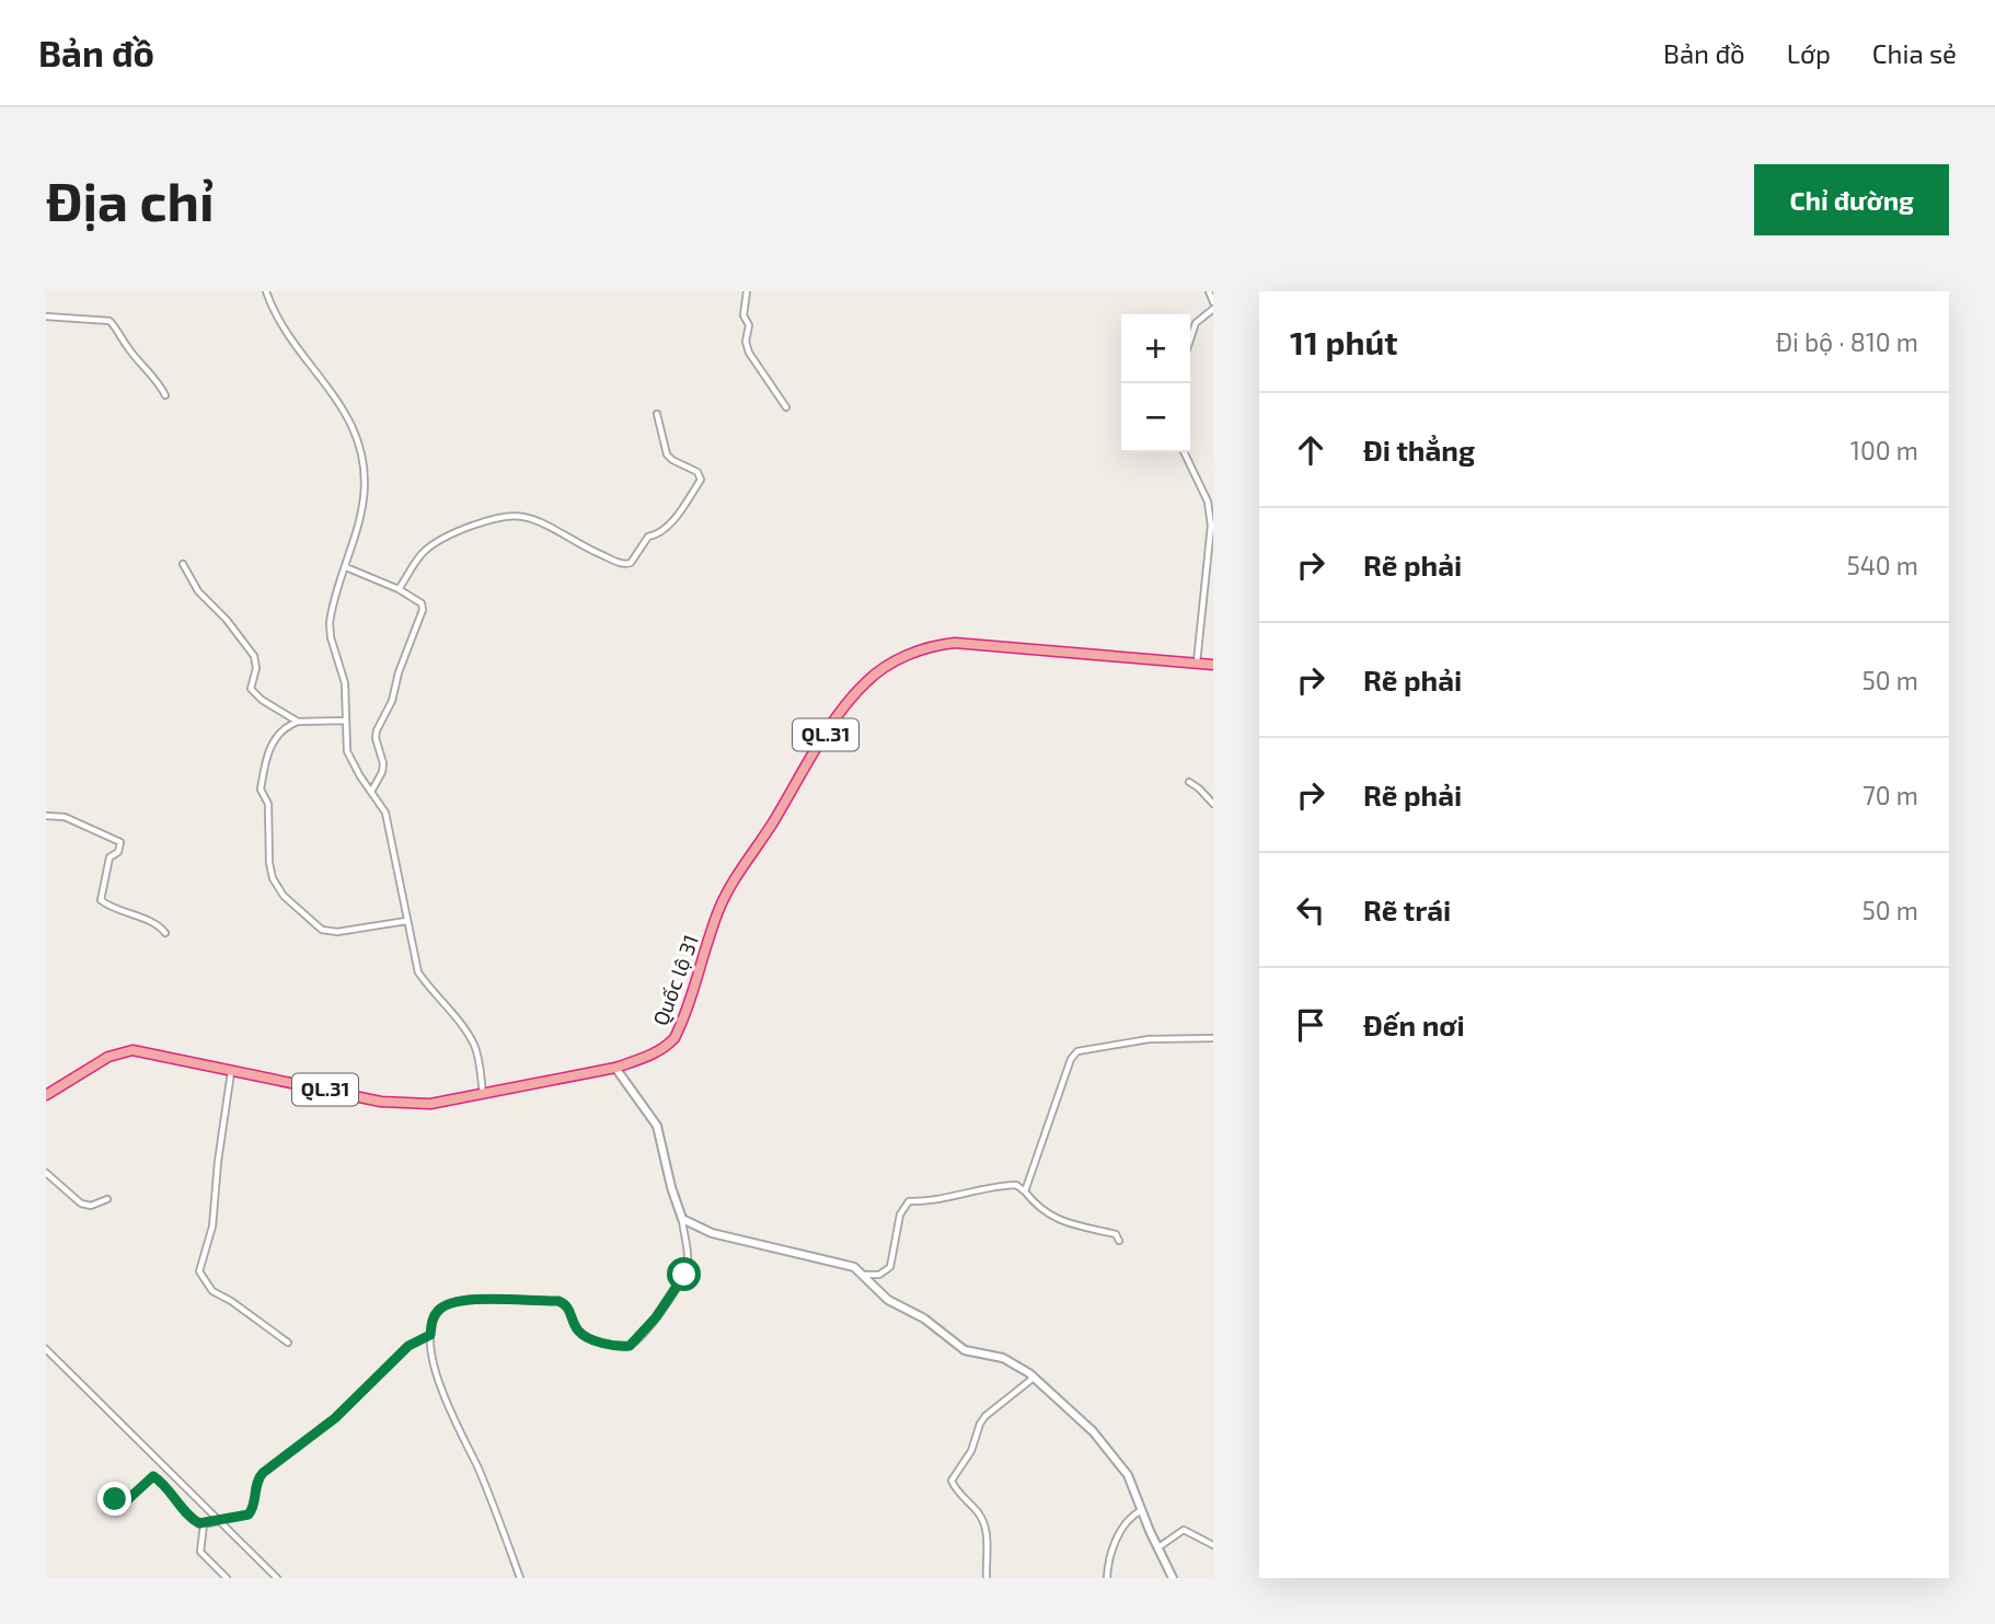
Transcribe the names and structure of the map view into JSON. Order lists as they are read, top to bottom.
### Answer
{
  "streets": {
    "highway": ["QL.31", "Quốc lộ 31"]
  },
  "page": {
    "header": "Bản đồ",
    "nav": ["Bản đồ", "Lớp", "Chia sẻ"],
    "buttons": "Chỉ đường",
    "title": "Địa chỉ",
    "heading": ["11 phút", "Đi bộ · 810 m"],
    "map_buttons": ["+", "−"],
    "list": [
      ["Đi thẳng", "100 m"],
      ["Rẽ phải", "540 m"],
      ["Rẽ phải", "50 m"],
      ["Rẽ phải", "70 m"],
      ["Rẽ trái", "50 m"],
      "Đến nơi"
    ]
  }
}
